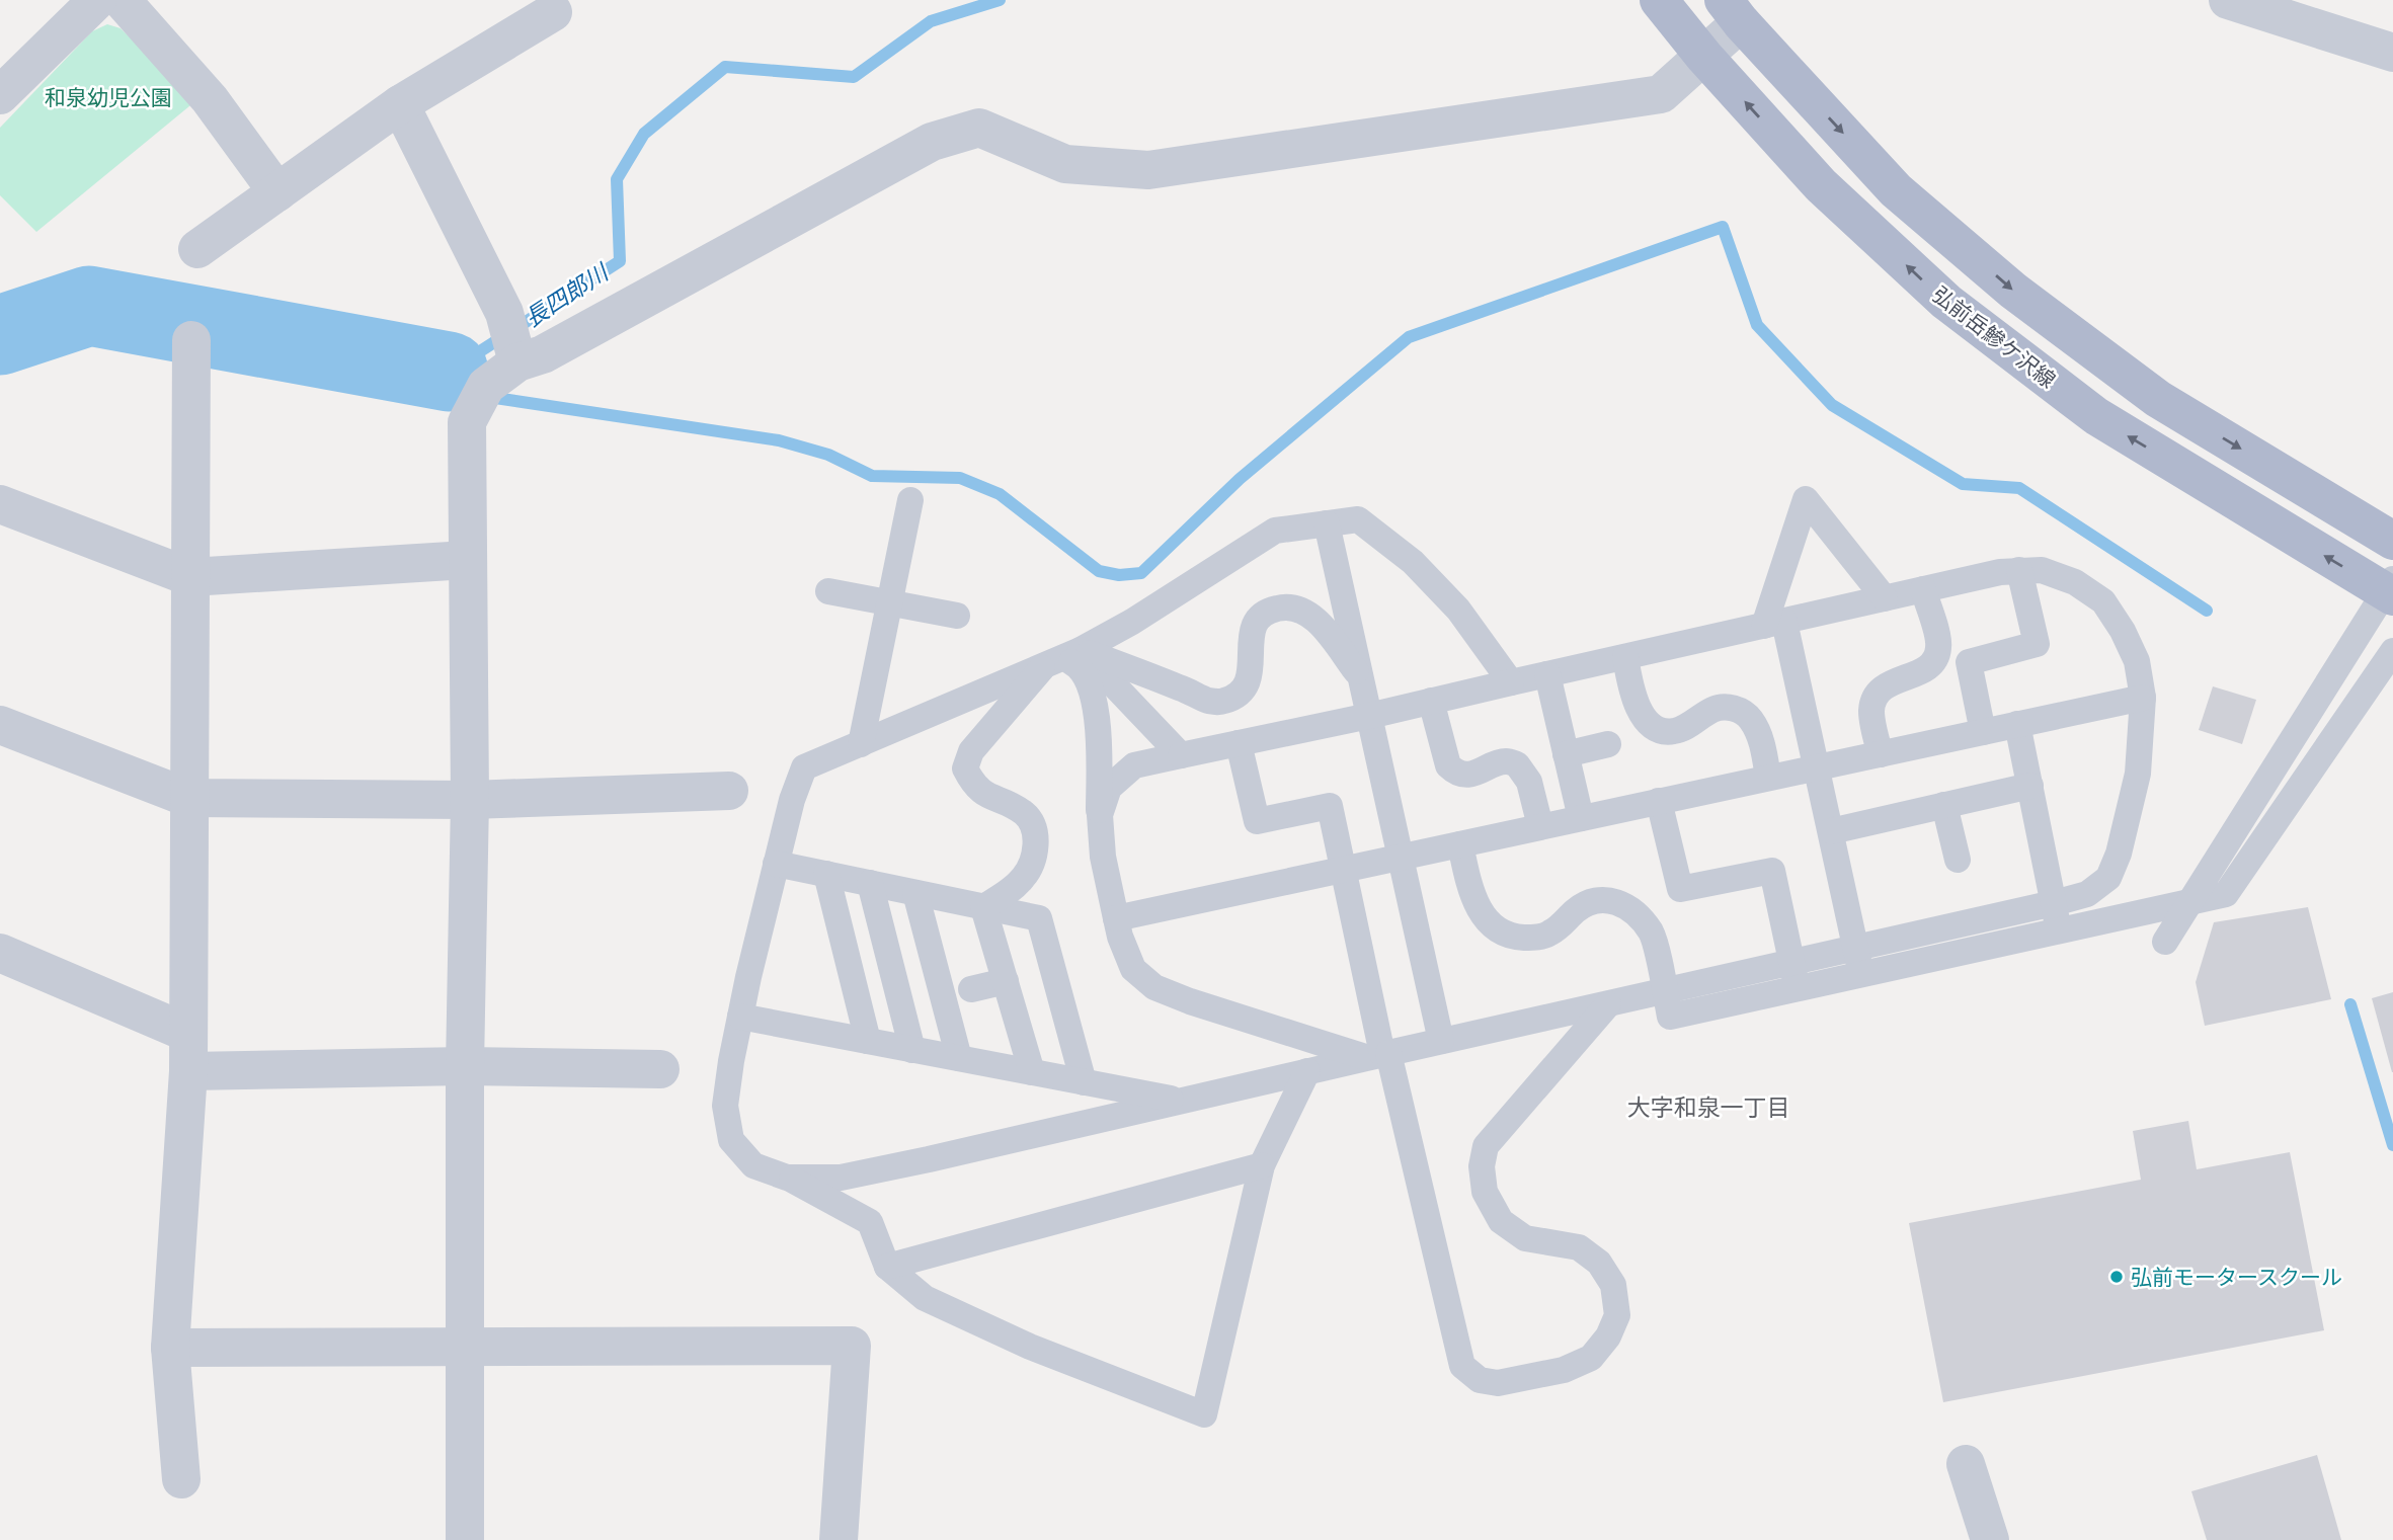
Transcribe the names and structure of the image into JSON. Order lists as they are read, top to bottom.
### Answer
{
  "streets": {
    "main road": ["弘前岳鰺ケ沢線"]
  },
  "districts": ["大字和泉一丁目"],
  "water": ["長四郎川"],
  "parks": ["和泉幼児公園"],
  "places": ["弘前モータースクール"]
}
